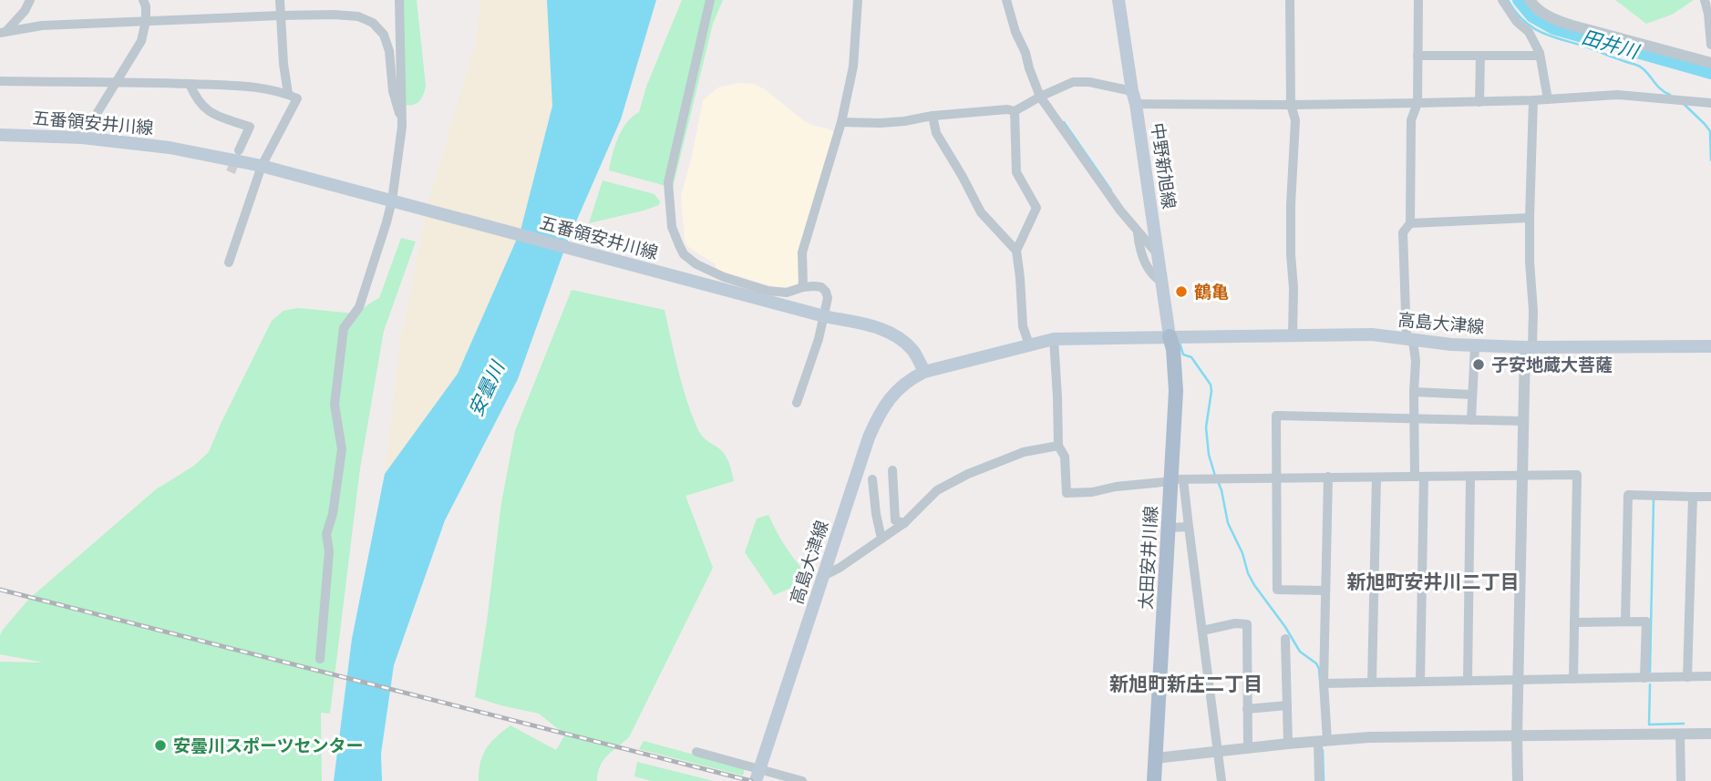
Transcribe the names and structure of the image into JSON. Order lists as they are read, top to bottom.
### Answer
{
  "streets": {
    "main road": [
      "五番領安井川線",
      "中野新旭線",
      "高島大津線",
      "太田安井川線"
    ]
  },
  "crossings": [
    ["五番領安井川線", "高島大津線"],
    ["中野新旭線", "高島大津線"],
    ["中野新旭線", "太田安井川線"],
    ["高島大津線", "太田安井川線"]
  ],
  "districts": ["新旭町安井川二丁目", "新旭町新庄二丁目"],
  "water": ["田井川", "安曇川"],
  "places": ["鶴亀", "子安地蔵大菩薩", "安曇川スポーツセンター"]
}
